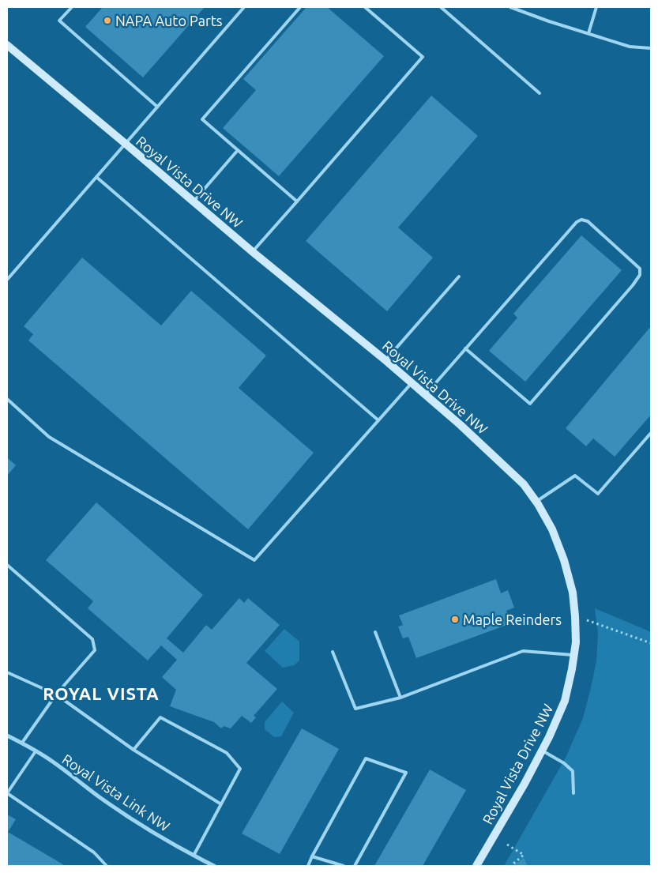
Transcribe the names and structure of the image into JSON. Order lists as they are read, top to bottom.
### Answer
{
  "streets": {
    "street": ["Royal Vista Drive NW", "Royal Vista Link NW"]
  },
  "districts": ["ROYAL VISTA"],
  "places": ["NAPA Auto Parts", "Maple Reinders"]
}
